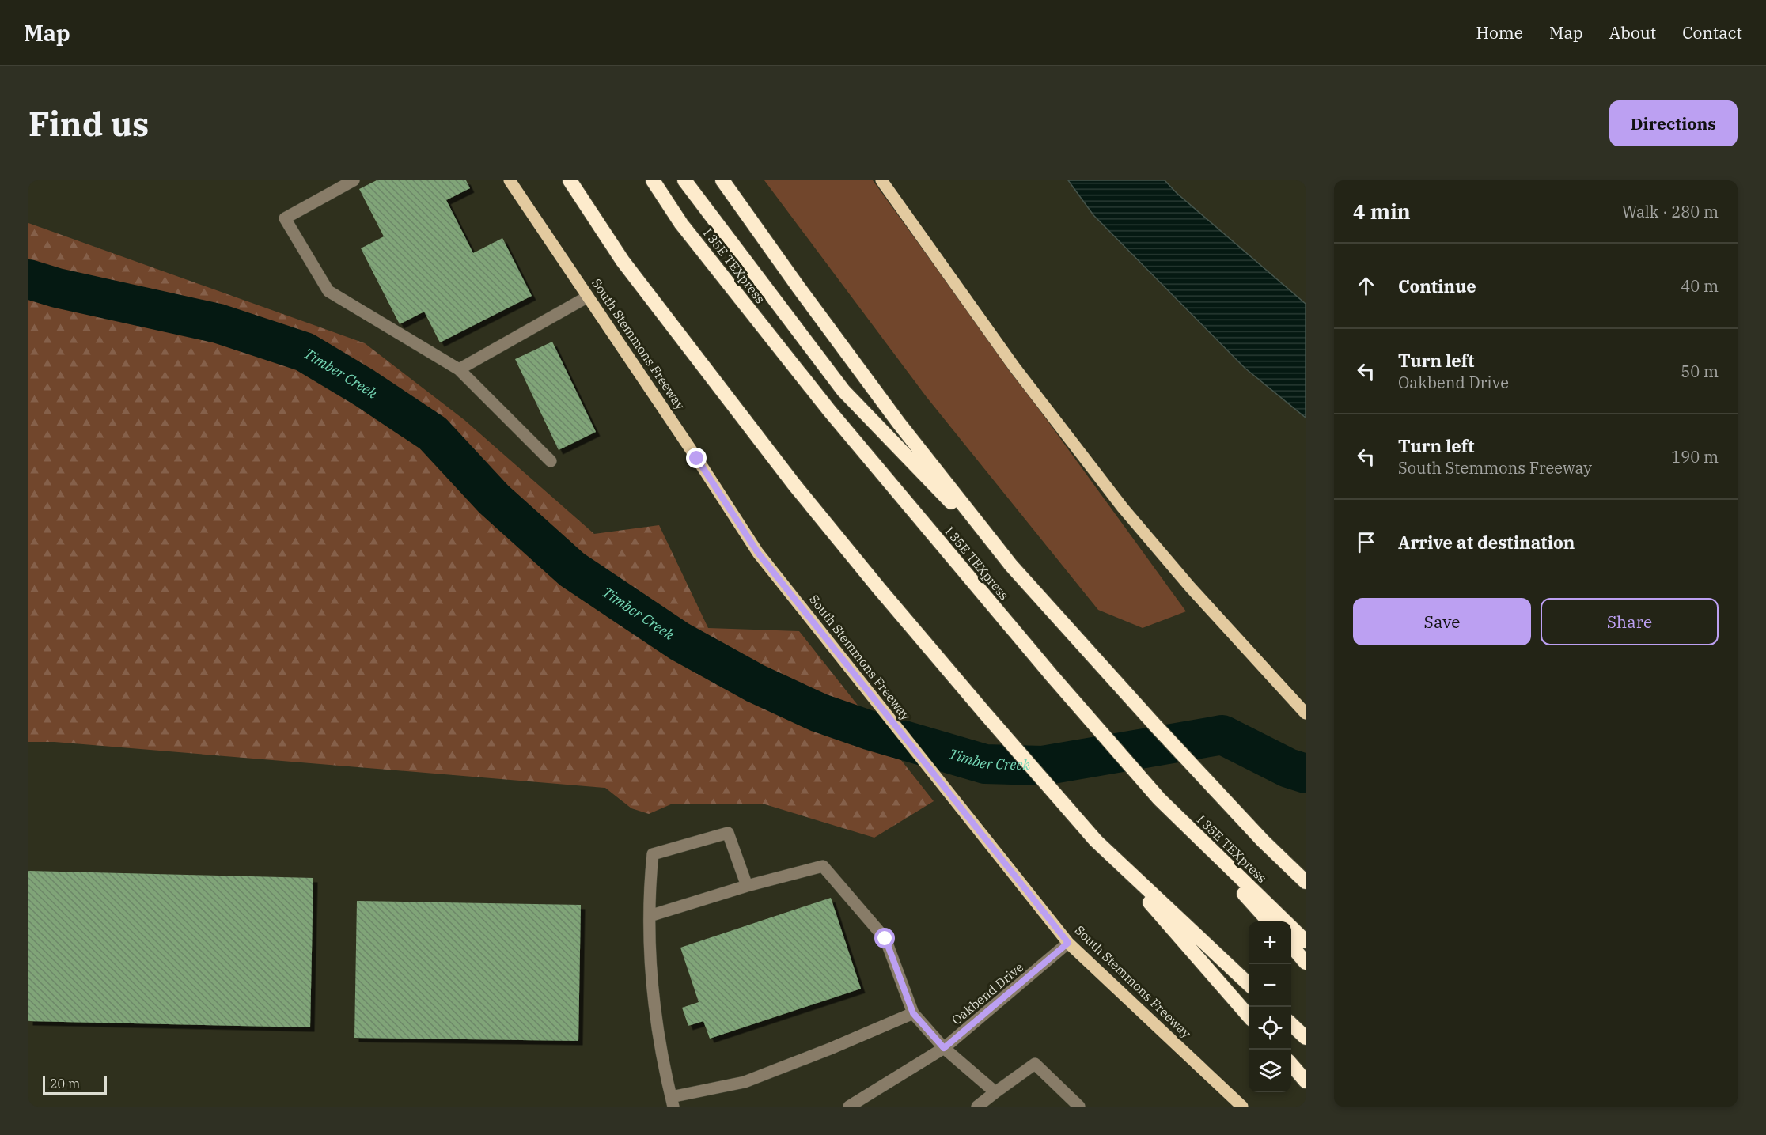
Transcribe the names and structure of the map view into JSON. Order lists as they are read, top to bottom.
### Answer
{
  "streets": {
    "highway": ["I 35E TEXpress"],
    "main road": ["South Stemmons Freeway"],
    "street": ["Oakbend Drive"]
  },
  "crossings": [
    ["South Stemmons Freeway", "Oakbend Drive"]
  ],
  "water": ["Timber Creek"],
  "scale_bar": "20 m",
  "page": {
    "header": "Map",
    "nav": [
      "Home",
      "Map",
      "About",
      "Contact"
    ],
    "buttons": [
      "Directions",
      ["Save", "Share"]
    ],
    "title": "Find us",
    "heading": ["4 min", "Walk · 280 m"],
    "list": [
      ["Continue", "40 m"],
      ["Turn left", "Oakbend Drive", "50 m"],
      ["Turn left", "South Stemmons Freeway", "190 m"],
      "Arrive at destination"
    ],
    "map_buttons": ["+", "−"],
    "scale": "20 m"
  }
}
